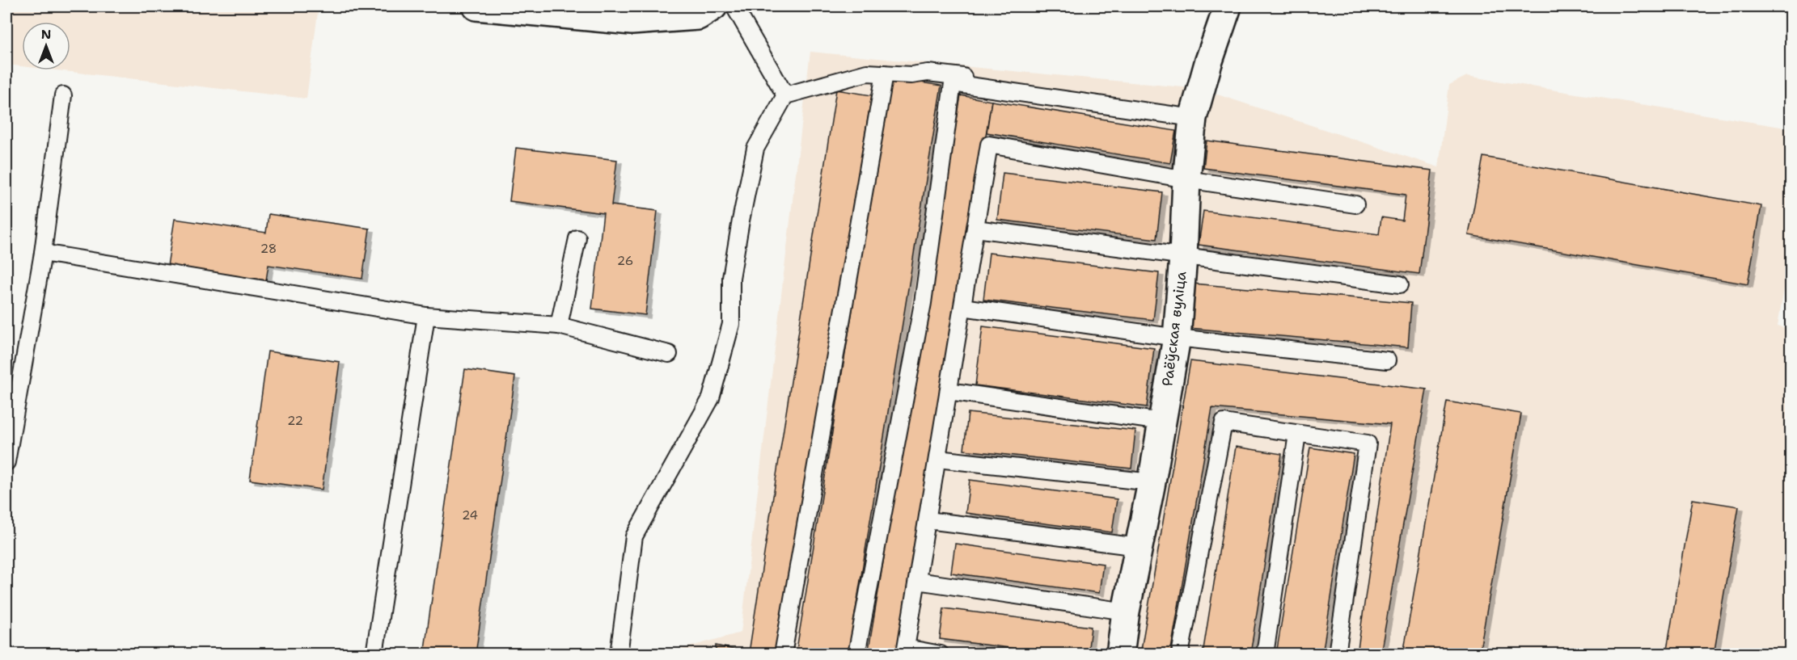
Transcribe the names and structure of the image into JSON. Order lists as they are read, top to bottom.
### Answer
{
  "streets": {
    "street": ["Раёўская вуліца"]
  },
  "house_numbers": [
    "28",
    "26",
    "22",
    "24"
  ],
  "north": "top"
}
